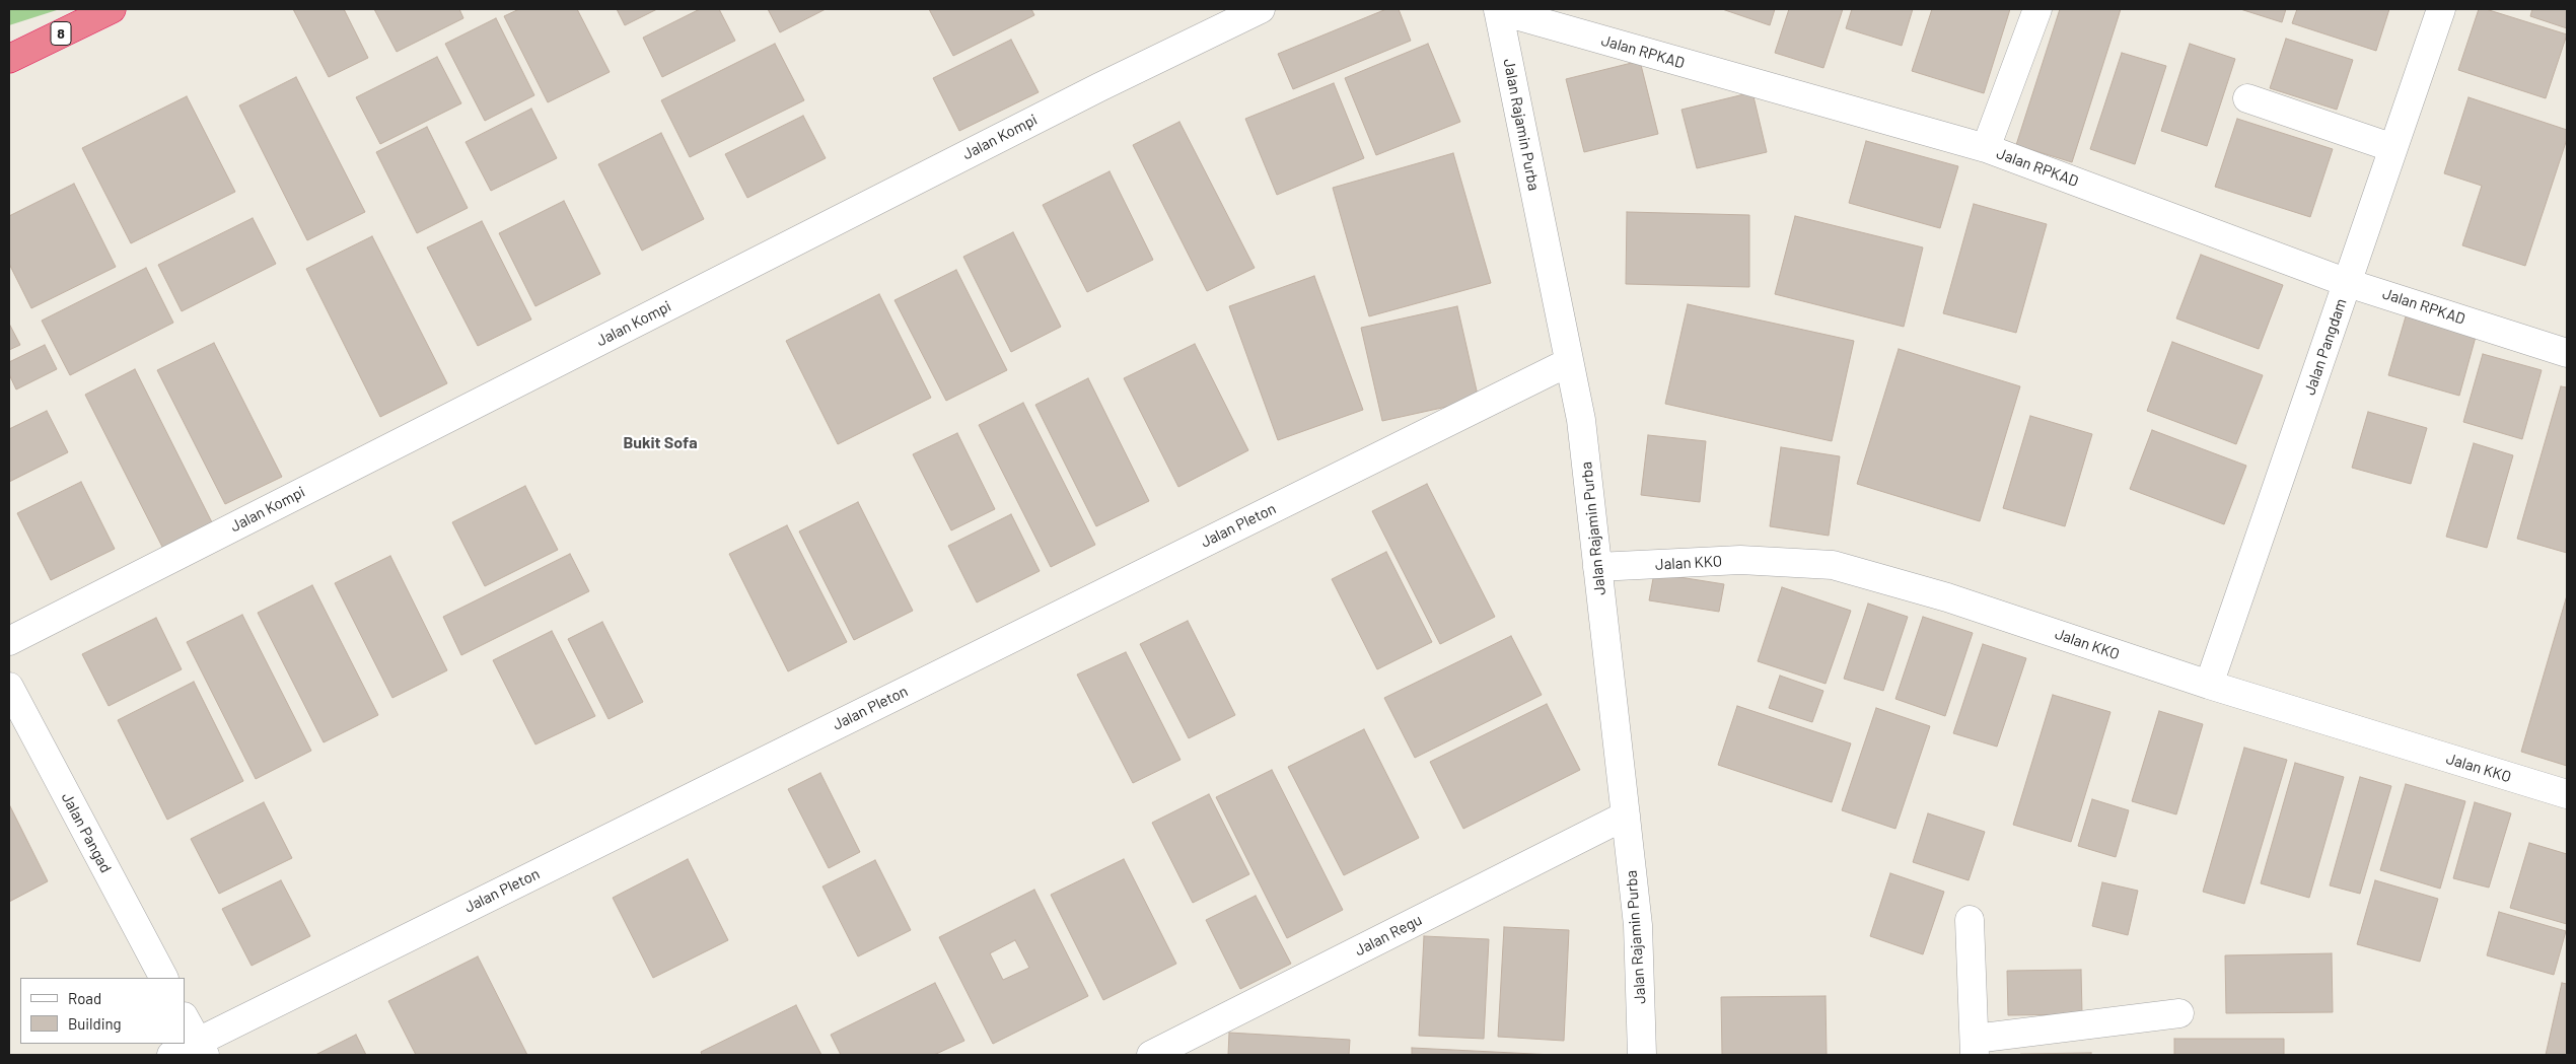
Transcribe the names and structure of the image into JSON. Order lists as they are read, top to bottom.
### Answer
{
  "streets": {
    "highway": ["8"],
    "street": [
      "Jalan RPKAD",
      "Jalan Rajamin Purba",
      "Jalan Kompi",
      "Jalan Pangdam",
      "Jalan Pleton",
      "Jalan KKO",
      "Jalan Pangad",
      "Jalan Regu"
    ]
  },
  "crossings": [
    ["Jalan RPKAD", "Jalan Rajamin Purba"],
    ["Jalan RPKAD", "Jalan Pangdam"],
    ["Jalan Rajamin Purba", "Jalan Pleton"],
    ["Jalan Rajamin Purba", "Jalan KKO"],
    ["Jalan Rajamin Purba", "Jalan Regu"],
    ["Jalan Pangdam", "Jalan KKO"]
  ],
  "districts": ["Bukit Sofa"],
  "legend": ["Road", "Building"]
}
